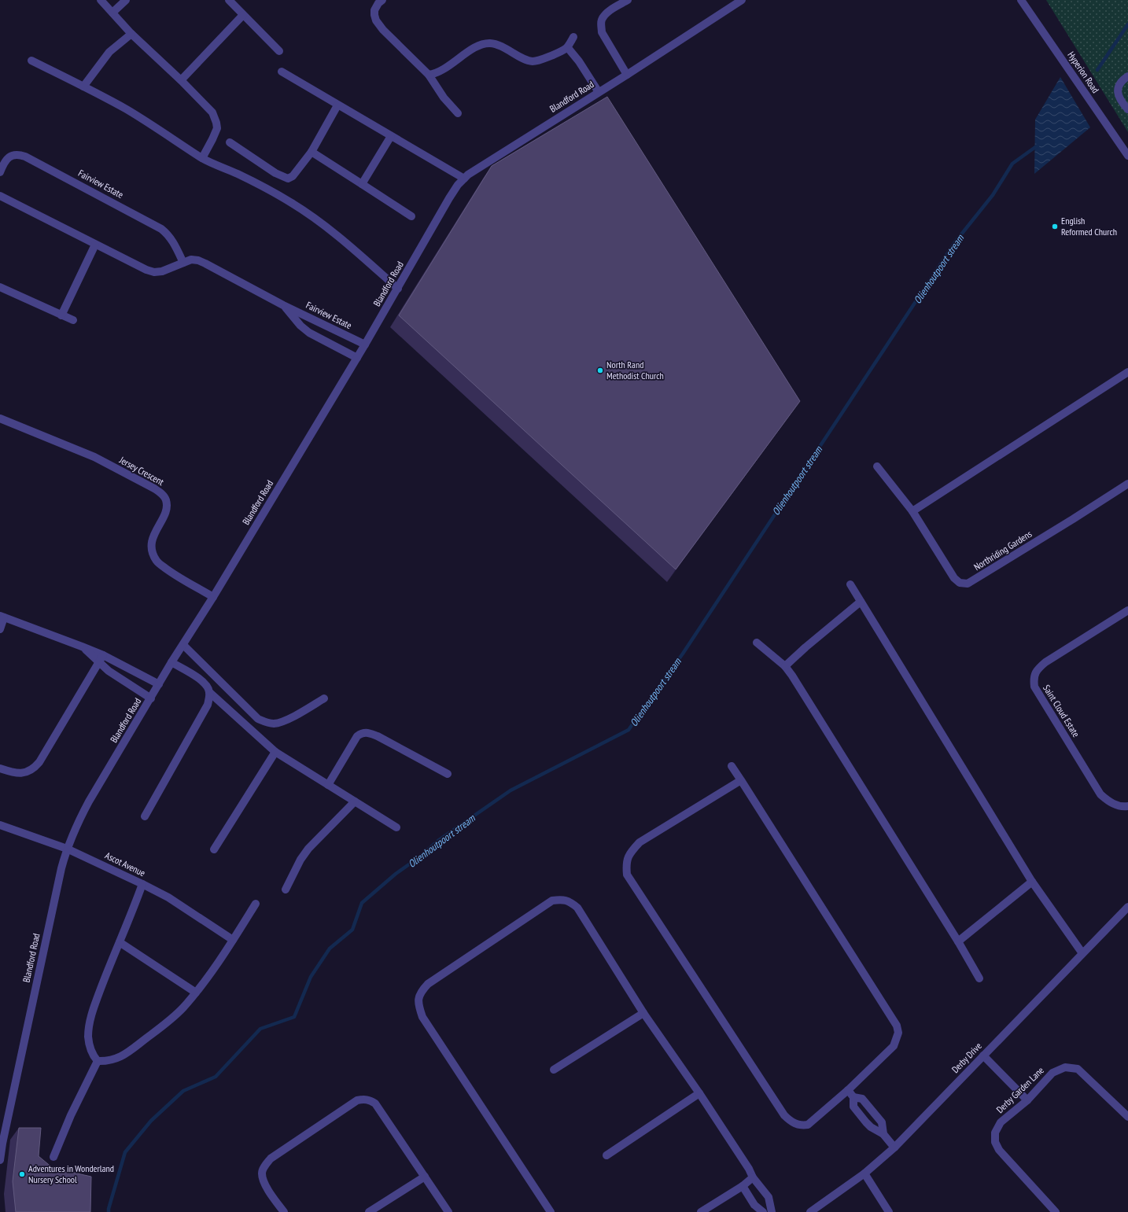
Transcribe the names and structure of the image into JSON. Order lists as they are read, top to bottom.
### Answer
{
  "streets": {
    "street": [
      "Hyperion Road",
      "Blandford Road",
      "Fairview Estate",
      "Jersey Crescent",
      "Northriding Gardens",
      "Saint Cloud Estate",
      "Ascot Avenue",
      "Derby Drive",
      "Derby Garden Lane"
    ]
  },
  "crossings": [
    ["Blandford Road", "Fairview Estate"],
    ["Blandford Road", "Jersey Crescent"],
    ["Blandford Road", "Ascot Avenue"]
  ],
  "water": ["Olienhoutpoort stream"],
  "places": ["English Reformed Church", "North Rand Methodist Church", "Adventures in Wonderland Nursery School"]
}
